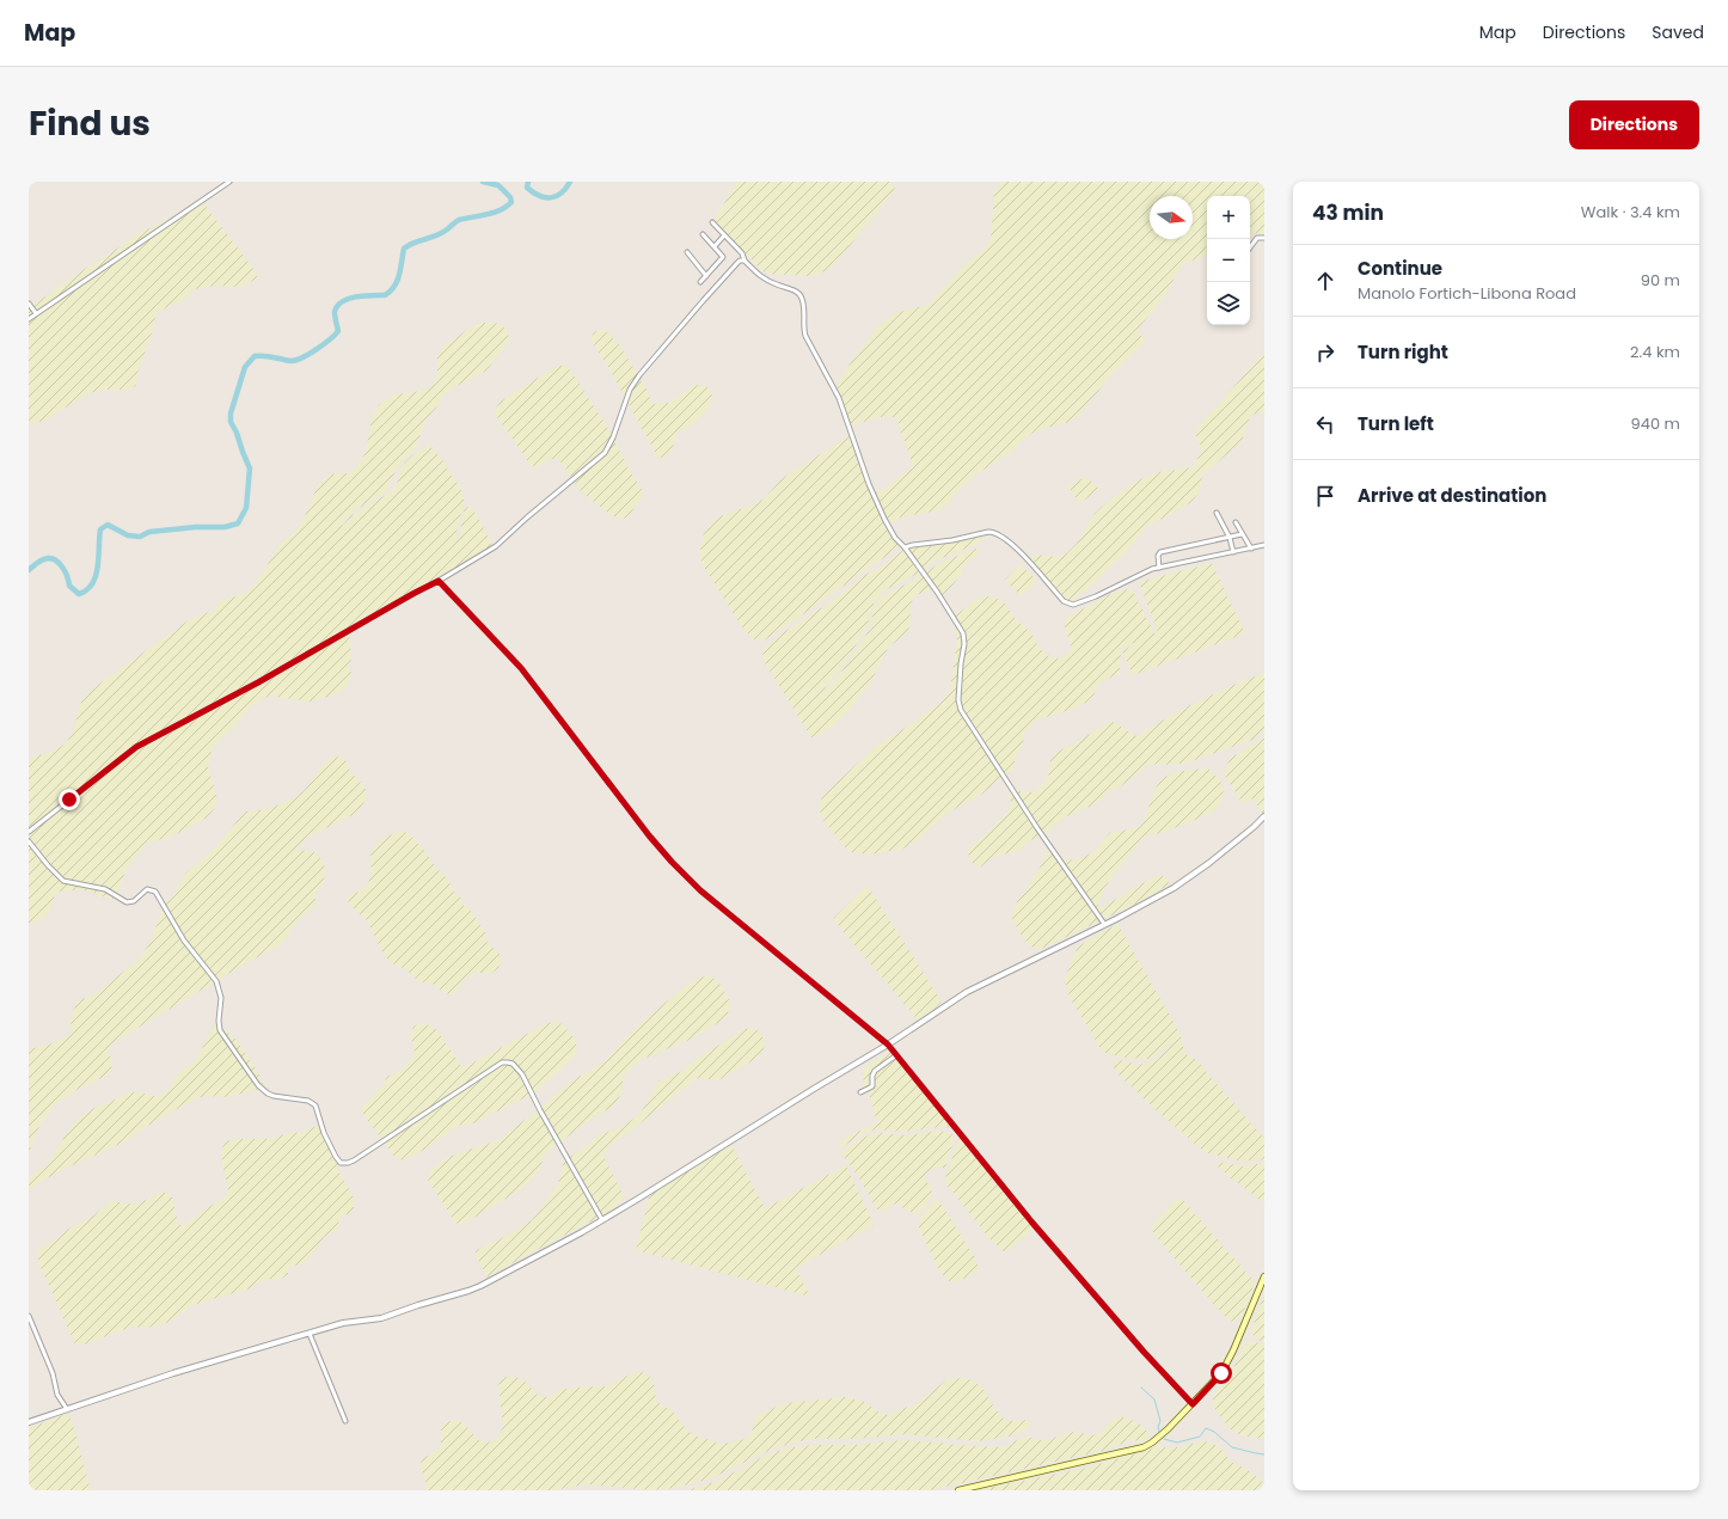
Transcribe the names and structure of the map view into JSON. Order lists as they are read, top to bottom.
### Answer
{
  "north": "right",
  "page": {
    "header": "Map",
    "nav": ["Map", "Directions", "Saved"],
    "title": "Find us",
    "buttons": "Directions",
    "heading": ["43 min", "Walk · 3.4 km"],
    "map_buttons": ["+", "−"],
    "list": [
      ["Continue", "Manolo Fortich-Libona Road", "90 m"],
      ["Turn right", "2.4 km"],
      ["Turn left", "940 m"],
      "Arrive at destination"
    ]
  }
}
